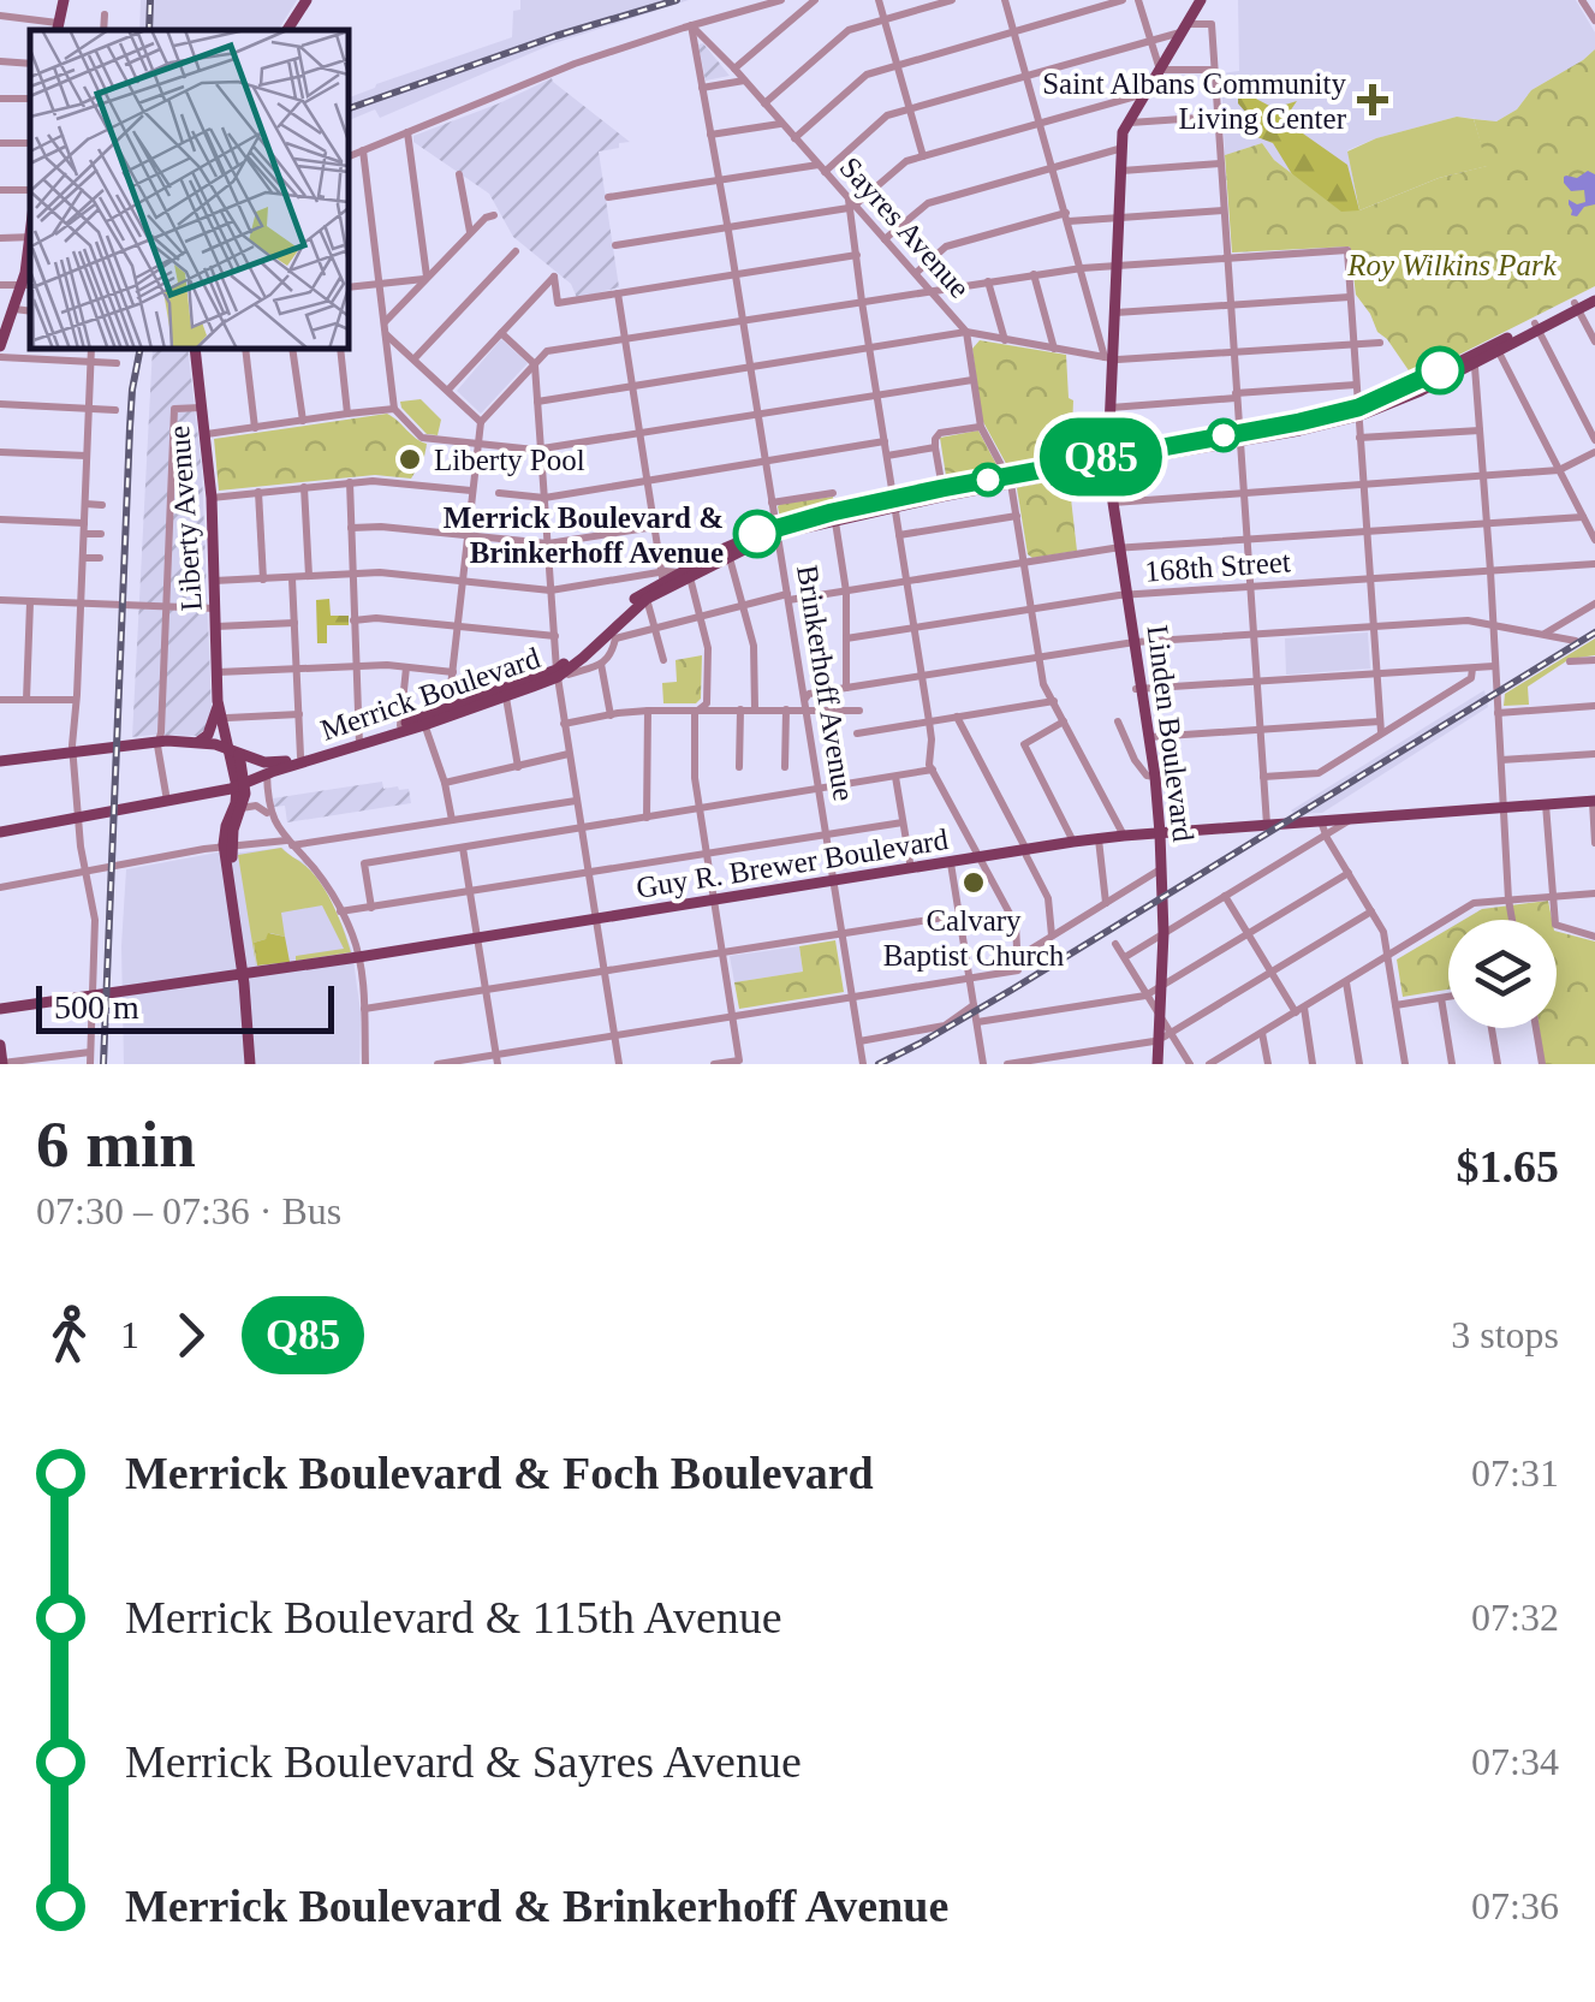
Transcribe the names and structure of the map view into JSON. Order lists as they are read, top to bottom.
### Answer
{
  "streets": {
    "main road": [
      "Liberty Avenue",
      "Merrick Boulevard",
      "Linden Boulevard",
      "Guy R. Brewer Boulevard"
    ],
    "street": ["Sayres Avenue", "168th Street", "Brinkerhoff Avenue"]
  },
  "crossings": [
    ["Sayres Avenue", "168th Street"],
    ["Sayres Avenue", "Brinkerhoff Avenue"],
    ["Sayres Avenue", "Merrick Boulevard"],
    ["Sayres Avenue", "Guy R. Brewer Boulevard"],
    ["Liberty Avenue", "Merrick Boulevard"],
    ["Liberty Avenue", "Guy R. Brewer Boulevard"],
    ["168th Street", "Linden Boulevard"],
    ["Brinkerhoff Avenue", "Merrick Boulevard"],
    ["Brinkerhoff Avenue", "Guy R. Brewer Boulevard"],
    ["Merrick Boulevard", "Linden Boulevard"],
    ["Linden Boulevard", "Guy R. Brewer Boulevard"]
  ],
  "parks": ["Roy Wilkins Park"],
  "places": {
    "health": ["Saint Albans Community Living Center"],
    "other": ["Liberty Pool", "Merrick Boulevard & Brinkerhoff Avenue", "Calvary Baptist Church"]
  },
  "lines": ["bus line Q85"],
  "scale_bar": "500 m",
  "page": {
    "on_map": "Q85",
    "scale": "500 m",
    "heading": ["6 min", "07:30 – 07:36 · Bus", "$1.65"],
    "legs": ["1", "Q85", "3 stops"],
    "list": [
      {
        "name": "Merrick Boulevard & Foch Boulevard",
        "value": "07:31"
      },
      {
        "name": "Merrick Boulevard & 115th Avenue",
        "value": "07:32"
      },
      {
        "name": "Merrick Boulevard & Sayres Avenue",
        "value": "07:34"
      },
      {
        "name": "Merrick Boulevard & Brinkerhoff Avenue",
        "value": "07:36"
      }
    ]
  }
}
